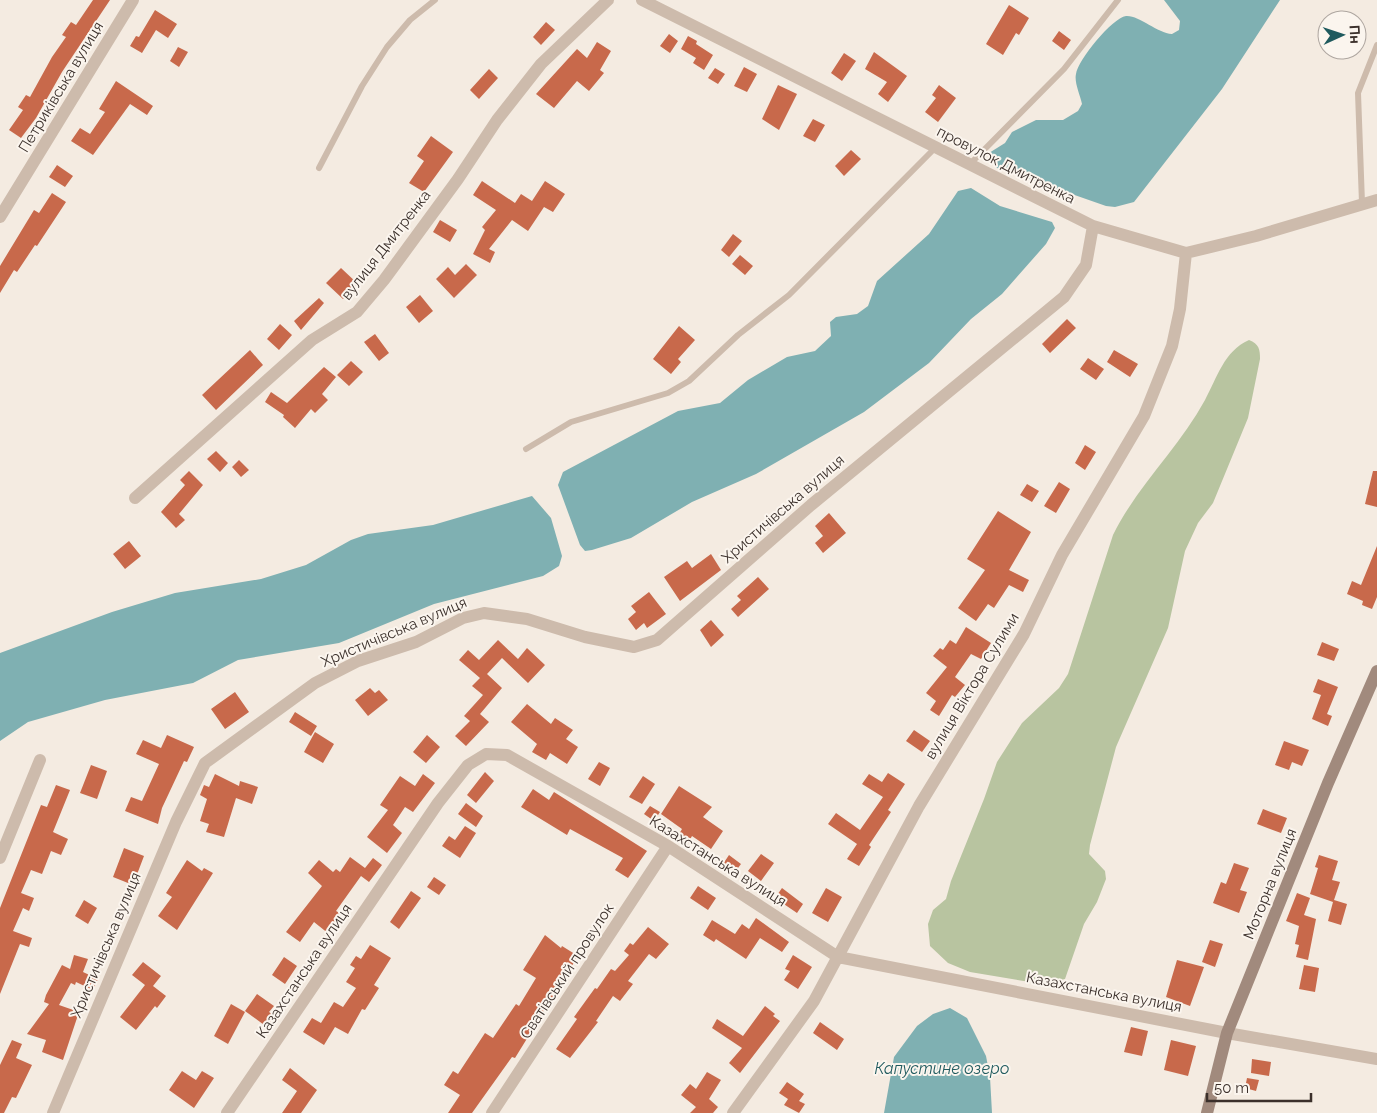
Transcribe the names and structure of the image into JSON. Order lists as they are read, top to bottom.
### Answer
{
  "streets": {
    "street": [
      "Петриківська вулиця",
      "провулок Дмитренка",
      "вулиця Дмитренка",
      "Христичівська вулиця",
      "вулиця Віктора Сулими",
      "Казахстанська вулиця",
      "Моторна вулиця",
      "Сватівський провулок"
    ]
  },
  "crossings": [
    ["провулок Дмитренка", "Христичівська вулиця"],
    ["провулок Дмитренка", "вулиця Віктора Сулими"],
    ["вулиця Віктора Сулими", "Казахстанська вулиця"],
    ["Казахстанська вулиця", "Моторна вулиця"],
    ["Казахстанська вулиця", "Сватівський провулок"]
  ],
  "water": ["Капустине озеро"],
  "scale_bar": "50 m",
  "north": "right"
}
